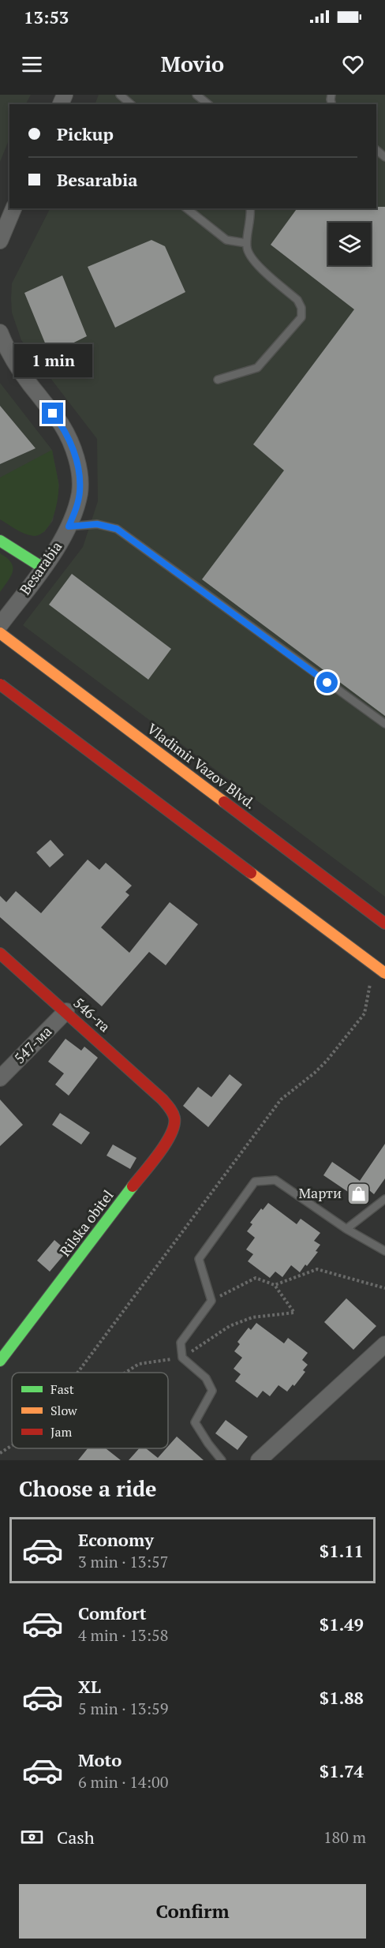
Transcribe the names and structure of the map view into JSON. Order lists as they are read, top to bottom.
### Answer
{
  "streets": {
    "main road": ["Vladimir Vazov Blvd.", "546-та", "Rilska obitel"],
    "street": ["Besarabia", "547-ма"]
  },
  "crossings": [
    ["546-та", "547-ма"],
    ["546-та", "Rilska obitel"]
  ],
  "places": {
    "shop": ["Марти"]
  },
  "legend": ["Fast", "Slow", "Jam"],
  "page": {
    "status": "13:53",
    "header": "Movio",
    "banner": ["Pickup", "Besarabia"],
    "bubble": "1 min",
    "heading": "Choose a ride",
    "list": [
      {
        "name": "Economy",
        "note": "3 min · 13:57",
        "value": "$1.11"
      },
      {
        "name": "Comfort",
        "note": "4 min · 13:58",
        "value": "$1.49"
      },
      {
        "name": "XL",
        "note": "5 min · 13:59",
        "value": "$1.88"
      },
      {
        "name": "Moto",
        "note": "6 min · 14:00",
        "value": "$1.74"
      }
    ],
    "pay": ["Cash", "180 m"],
    "buttons": "Confirm"
  }
}
